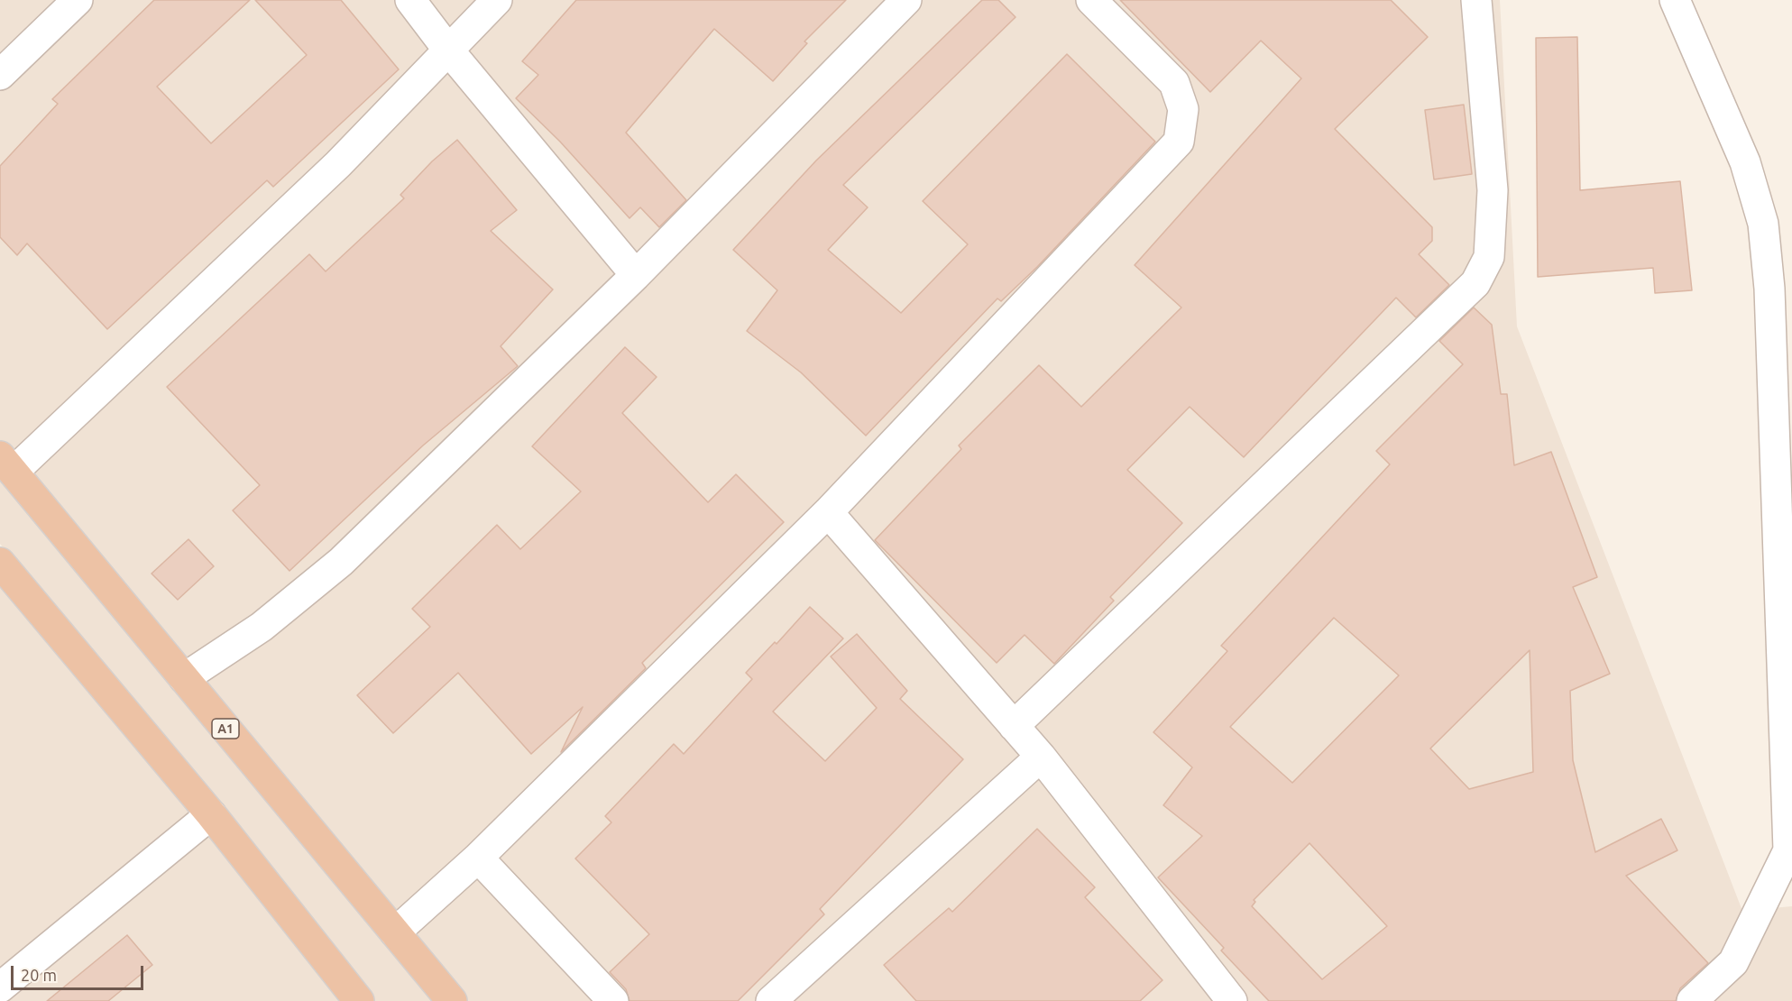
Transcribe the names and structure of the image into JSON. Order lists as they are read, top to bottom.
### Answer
{
  "streets": {
    "highway": ["A1"]
  },
  "scale_bar": "20 m"
}
